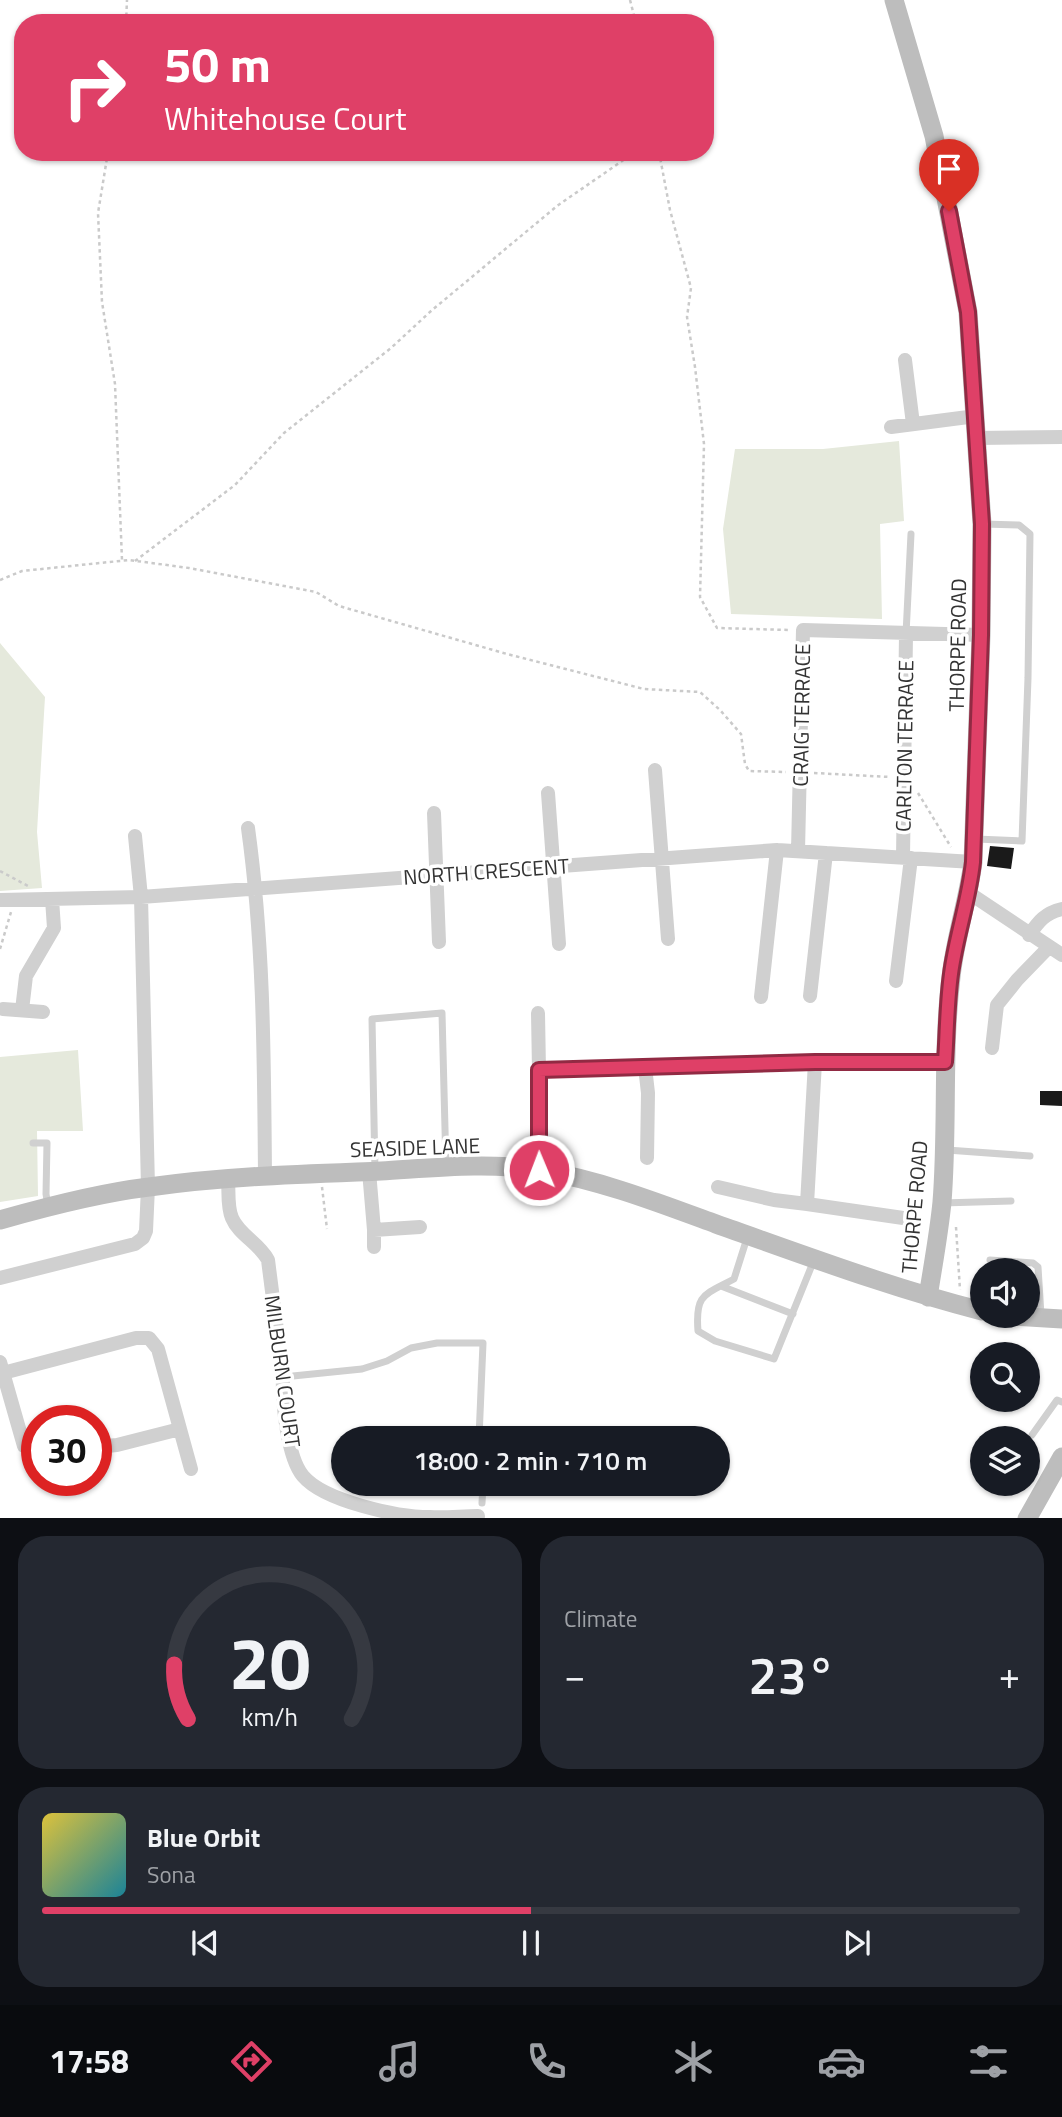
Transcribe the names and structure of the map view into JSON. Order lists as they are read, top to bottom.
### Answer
{
  "streets": {
    "main road": ["THORPE ROAD", "SEASIDE LANE"],
    "street": [
      "CRAIG TERRACE",
      "CARLTON TERRACE",
      "NORTH CRESCENT",
      "MILBURN COURT"
    ]
  },
  "crossings": [
    ["THORPE ROAD", "CRAIG TERRACE"],
    ["THORPE ROAD", "NORTH CRESCENT"],
    ["THORPE ROAD", "SEASIDE LANE"],
    ["CRAIG TERRACE", "CARLTON TERRACE"],
    ["CRAIG TERRACE", "NORTH CRESCENT"],
    ["CARLTON TERRACE", "NORTH CRESCENT"],
    ["SEASIDE LANE", "MILBURN COURT"]
  ],
  "page": {
    "turn": ["50 m", "Whitehouse Court"],
    "limit": "30",
    "trip": "18:00 · 2 min · 710 m",
    "tile": "Climate",
    "heat": ["−", "23°", "+"],
    "song": ["Blue Orbit", "Sona"],
    "tabs": "17:58",
    "gauge": ["20", "km/h"]
  }
}
